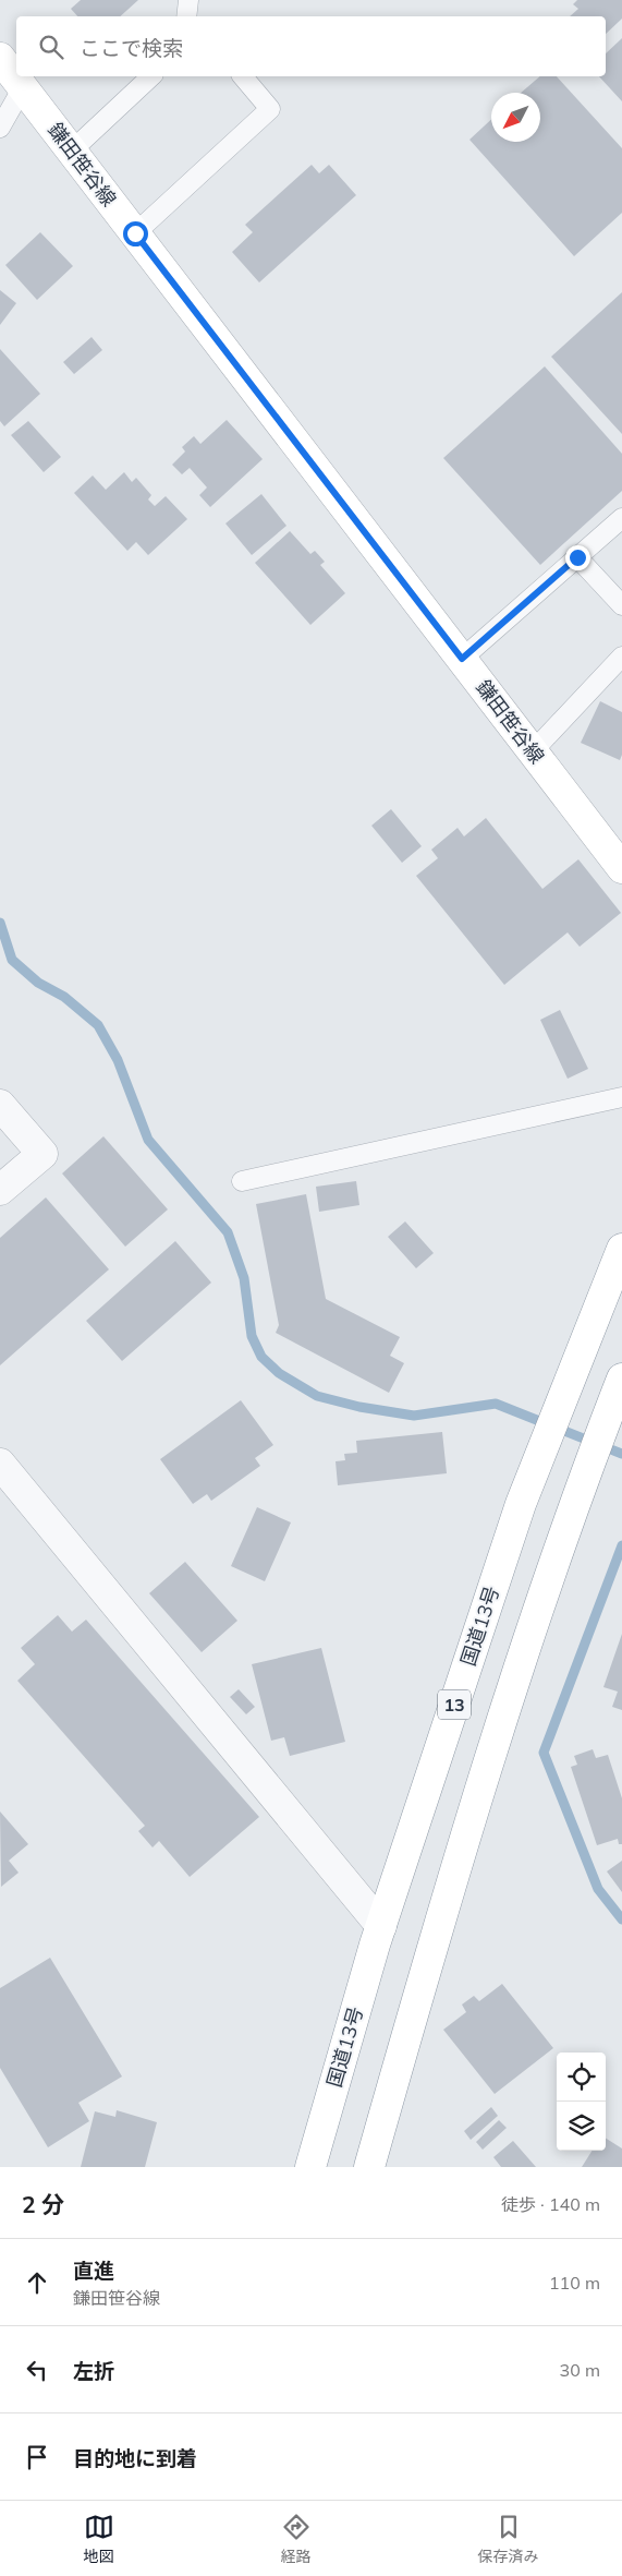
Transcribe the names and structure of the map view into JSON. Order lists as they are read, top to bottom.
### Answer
{
  "streets": {
    "main road": ["鎌田笹谷線", "国道13号", "13"]
  },
  "north": "bottom left",
  "page": {
    "search": "ここで検索",
    "heading": ["2 分", "徒歩 · 140 m"],
    "list": [
      ["直進", "鎌田笹谷線", "110 m"],
      ["左折", "30 m"],
      "目的地に到着"
    ],
    "nav": ["地図", "経路", "保存済み"]
  }
}
